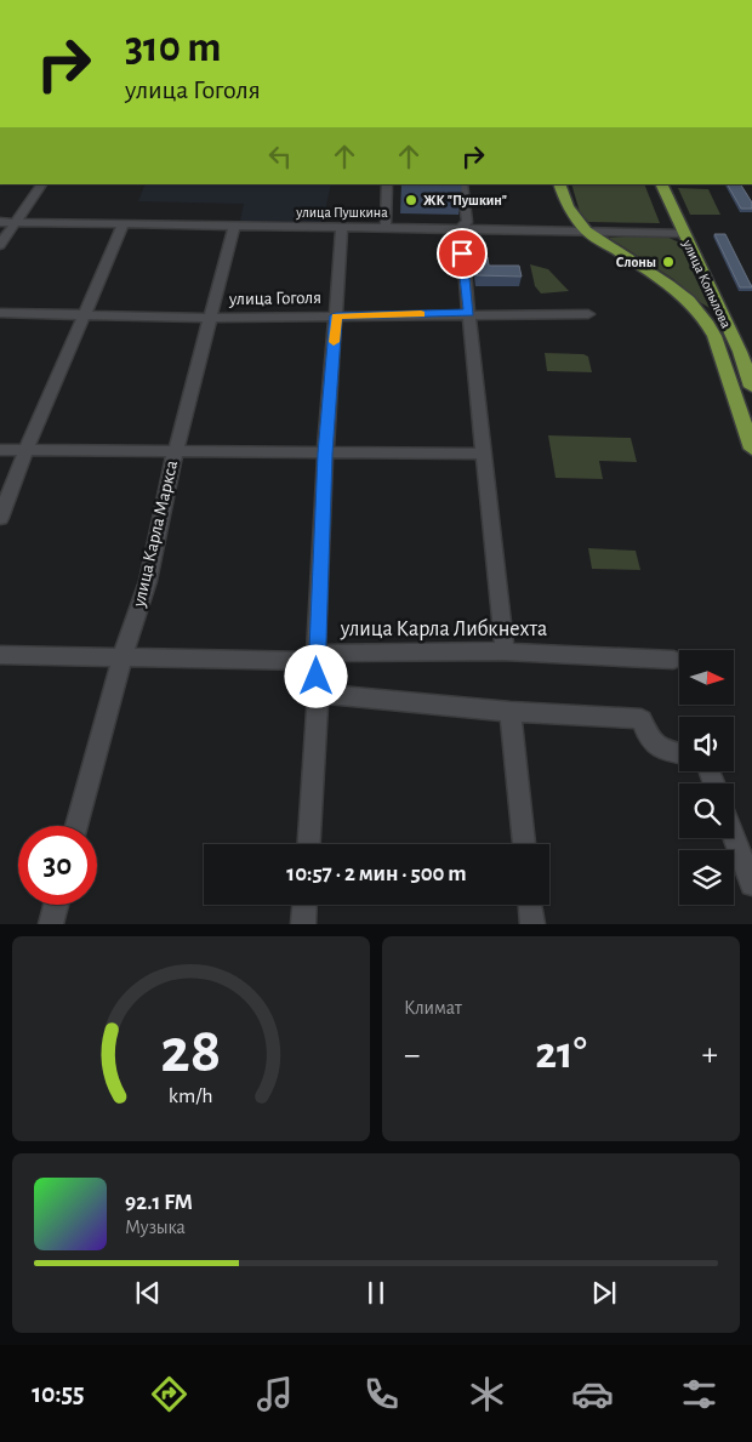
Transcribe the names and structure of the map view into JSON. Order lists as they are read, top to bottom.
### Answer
{
  "streets": {
    "main road": ["улица Копылова"],
    "street": [
      "улица Пушкина",
      "улица Гоголя",
      "улица Карла Маркса",
      "улица Карла Либкнехта"
    ]
  },
  "crossings": [
    ["улица Пушкина", "улица Копылова"],
    ["улица Пушкина", "улица Карла Маркса"],
    ["улица Гоголя", "улица Карла Маркса"],
    ["улица Карла Маркса", "улица Карла Либкнехта"]
  ],
  "places": ["ЖК \"Пушкин\"", "Слоны"],
  "north": "right",
  "page": {
    "turn": ["310 m", "улица Гоголя"],
    "limit": "30",
    "trip": "10:57 · 2 мин · 500 m",
    "tile": "Климат",
    "heat": ["−", "21°", "+"],
    "song": ["92.1 FM", "Музыка"],
    "tabs": "10:55",
    "gauge": ["28", "km/h"]
  }
}
